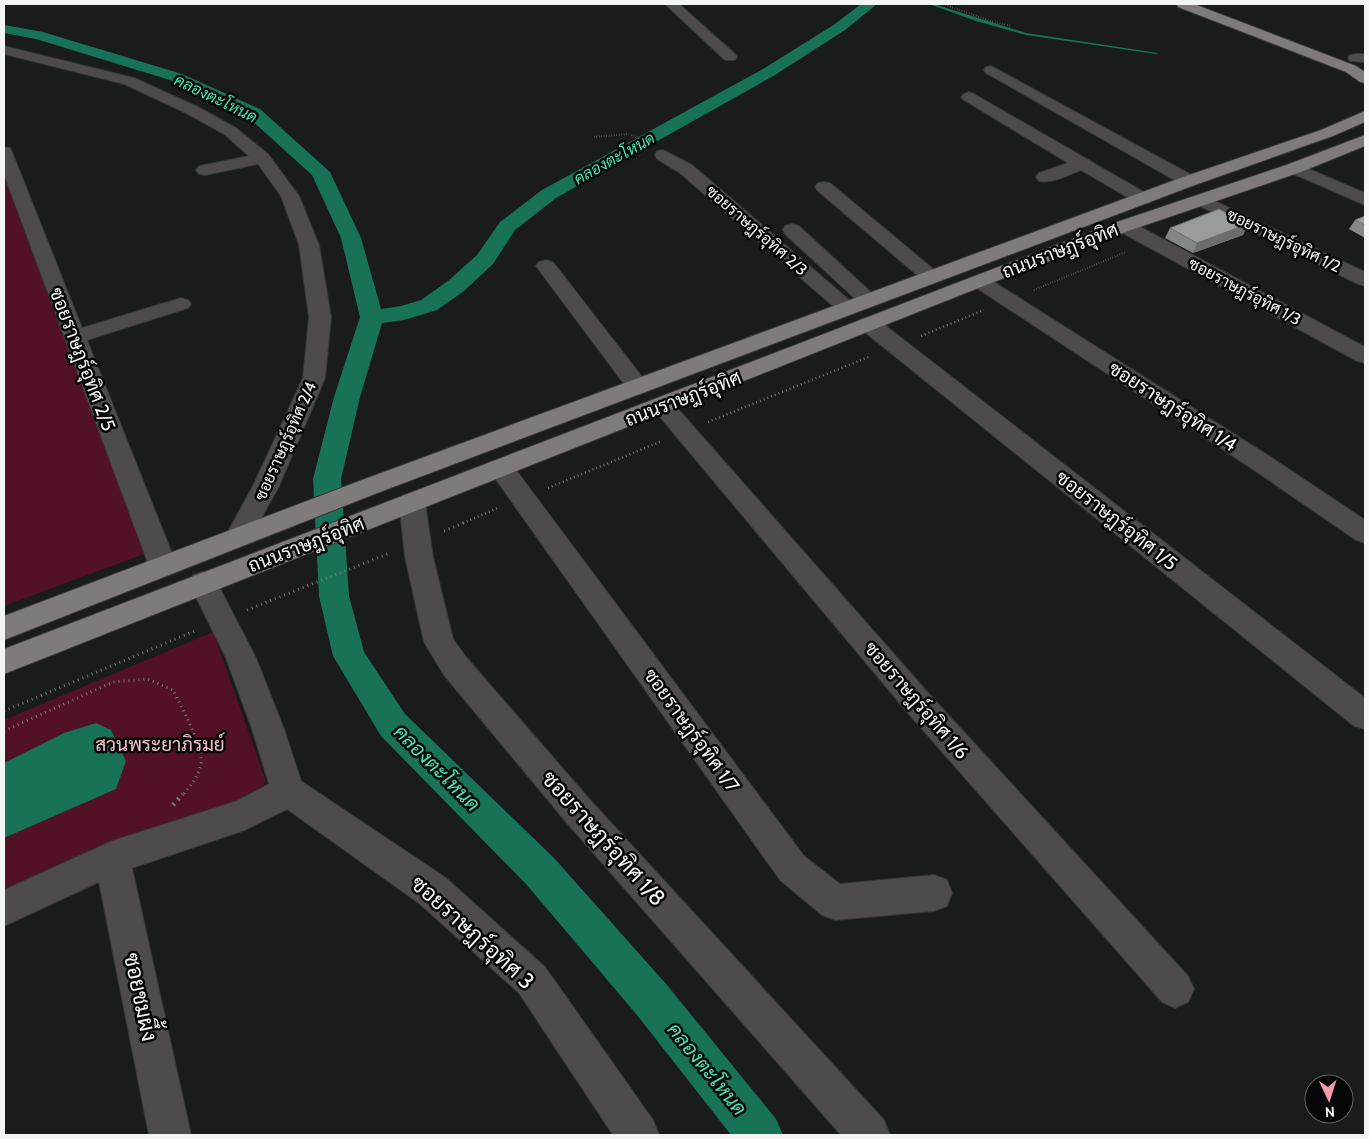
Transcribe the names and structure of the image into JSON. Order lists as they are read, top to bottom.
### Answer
{
  "streets": {
    "main road": ["ถนนราษฎร์อุทิศ"],
    "street": [
      "ซอยราษฎร์อุทิศ 2/3",
      "ซอยราษฎร์อุทิศ 1/2",
      "ซอยราษฎร์อุทิศ 1/3",
      "ซอยราษฎร์อุทิศ 2/5",
      "ซอยราษฎร์อุทิศ 1/4",
      "ซอยราษฎร์อุทิศ 2/4",
      "ซอยราษฎร์อุทิศ 1/5",
      "ซอยราษฎร์อุทิศ 1/6",
      "ซอยราษฎร์อุทิศ 1/7",
      "ซอยราษฎร์อุทิศ 1/8",
      "ซอยราษฎร์อุทิศ 3",
      "ซอยชมผึ้ง"
    ]
  },
  "crossings": [
    ["ซอยราษฎร์อุทิศ 2/3", "ถนนราษฎร์อุทิศ"],
    ["ซอยราษฎร์อุทิศ 1/2", "ถนนราษฎร์อุทิศ"],
    ["ถนนราษฎร์อุทิศ", "ซอยราษฎร์อุทิศ 1/3"],
    ["ถนนราษฎร์อุทิศ", "ซอยราษฎร์อุทิศ 2/5"],
    ["ถนนราษฎร์อุทิศ", "ซอยราษฎร์อุทิศ 1/4"],
    ["ถนนราษฎร์อุทิศ", "ซอยราษฎร์อุทิศ 2/4"],
    ["ถนนราษฎร์อุทิศ", "ซอยราษฎร์อุทิศ 1/5"],
    ["ถนนราษฎร์อุทิศ", "ซอยราษฎร์อุทิศ 1/6"],
    ["ถนนราษฎร์อุทิศ", "ซอยราษฎร์อุทิศ 1/7"],
    ["ถนนราษฎร์อุทิศ", "ซอยราษฎร์อุทิศ 1/8"]
  ],
  "water": ["คลองตะโหนด"],
  "parks": ["สวนพระยาภิรมย์"],
  "north": "bottom"
}
